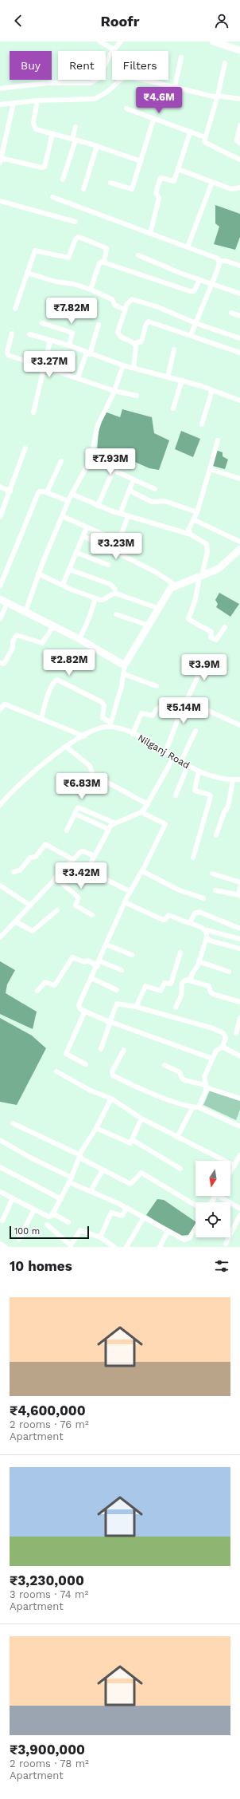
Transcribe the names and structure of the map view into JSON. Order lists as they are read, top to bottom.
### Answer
{
  "streets": {
    "street": ["Nilganj Road"]
  },
  "scale_bar": "100 m",
  "north": "bottom",
  "page": {
    "header": "Roofr",
    "chip": ["Buy", "Rent", "Filters"],
    "price": [
      "₹4.6M",
      "₹7.82M",
      "₹3.27M",
      "₹7.93M",
      "₹3.23M",
      "₹2.82M",
      "₹3.9M",
      "₹5.14M",
      "₹6.83M",
      "₹3.42M"
    ],
    "scale": "100 m",
    "heading": "10 homes",
    "list": [
      {
        "name": "₹4,600,000",
        "note": "2 rooms · 76 m² · Apartment"
      },
      {
        "name": "₹3,230,000",
        "note": "3 rooms · 74 m² · Apartment"
      },
      {
        "name": "₹3,900,000",
        "note": "2 rooms · 78 m² · Apartment"
      }
    ]
  }
}
